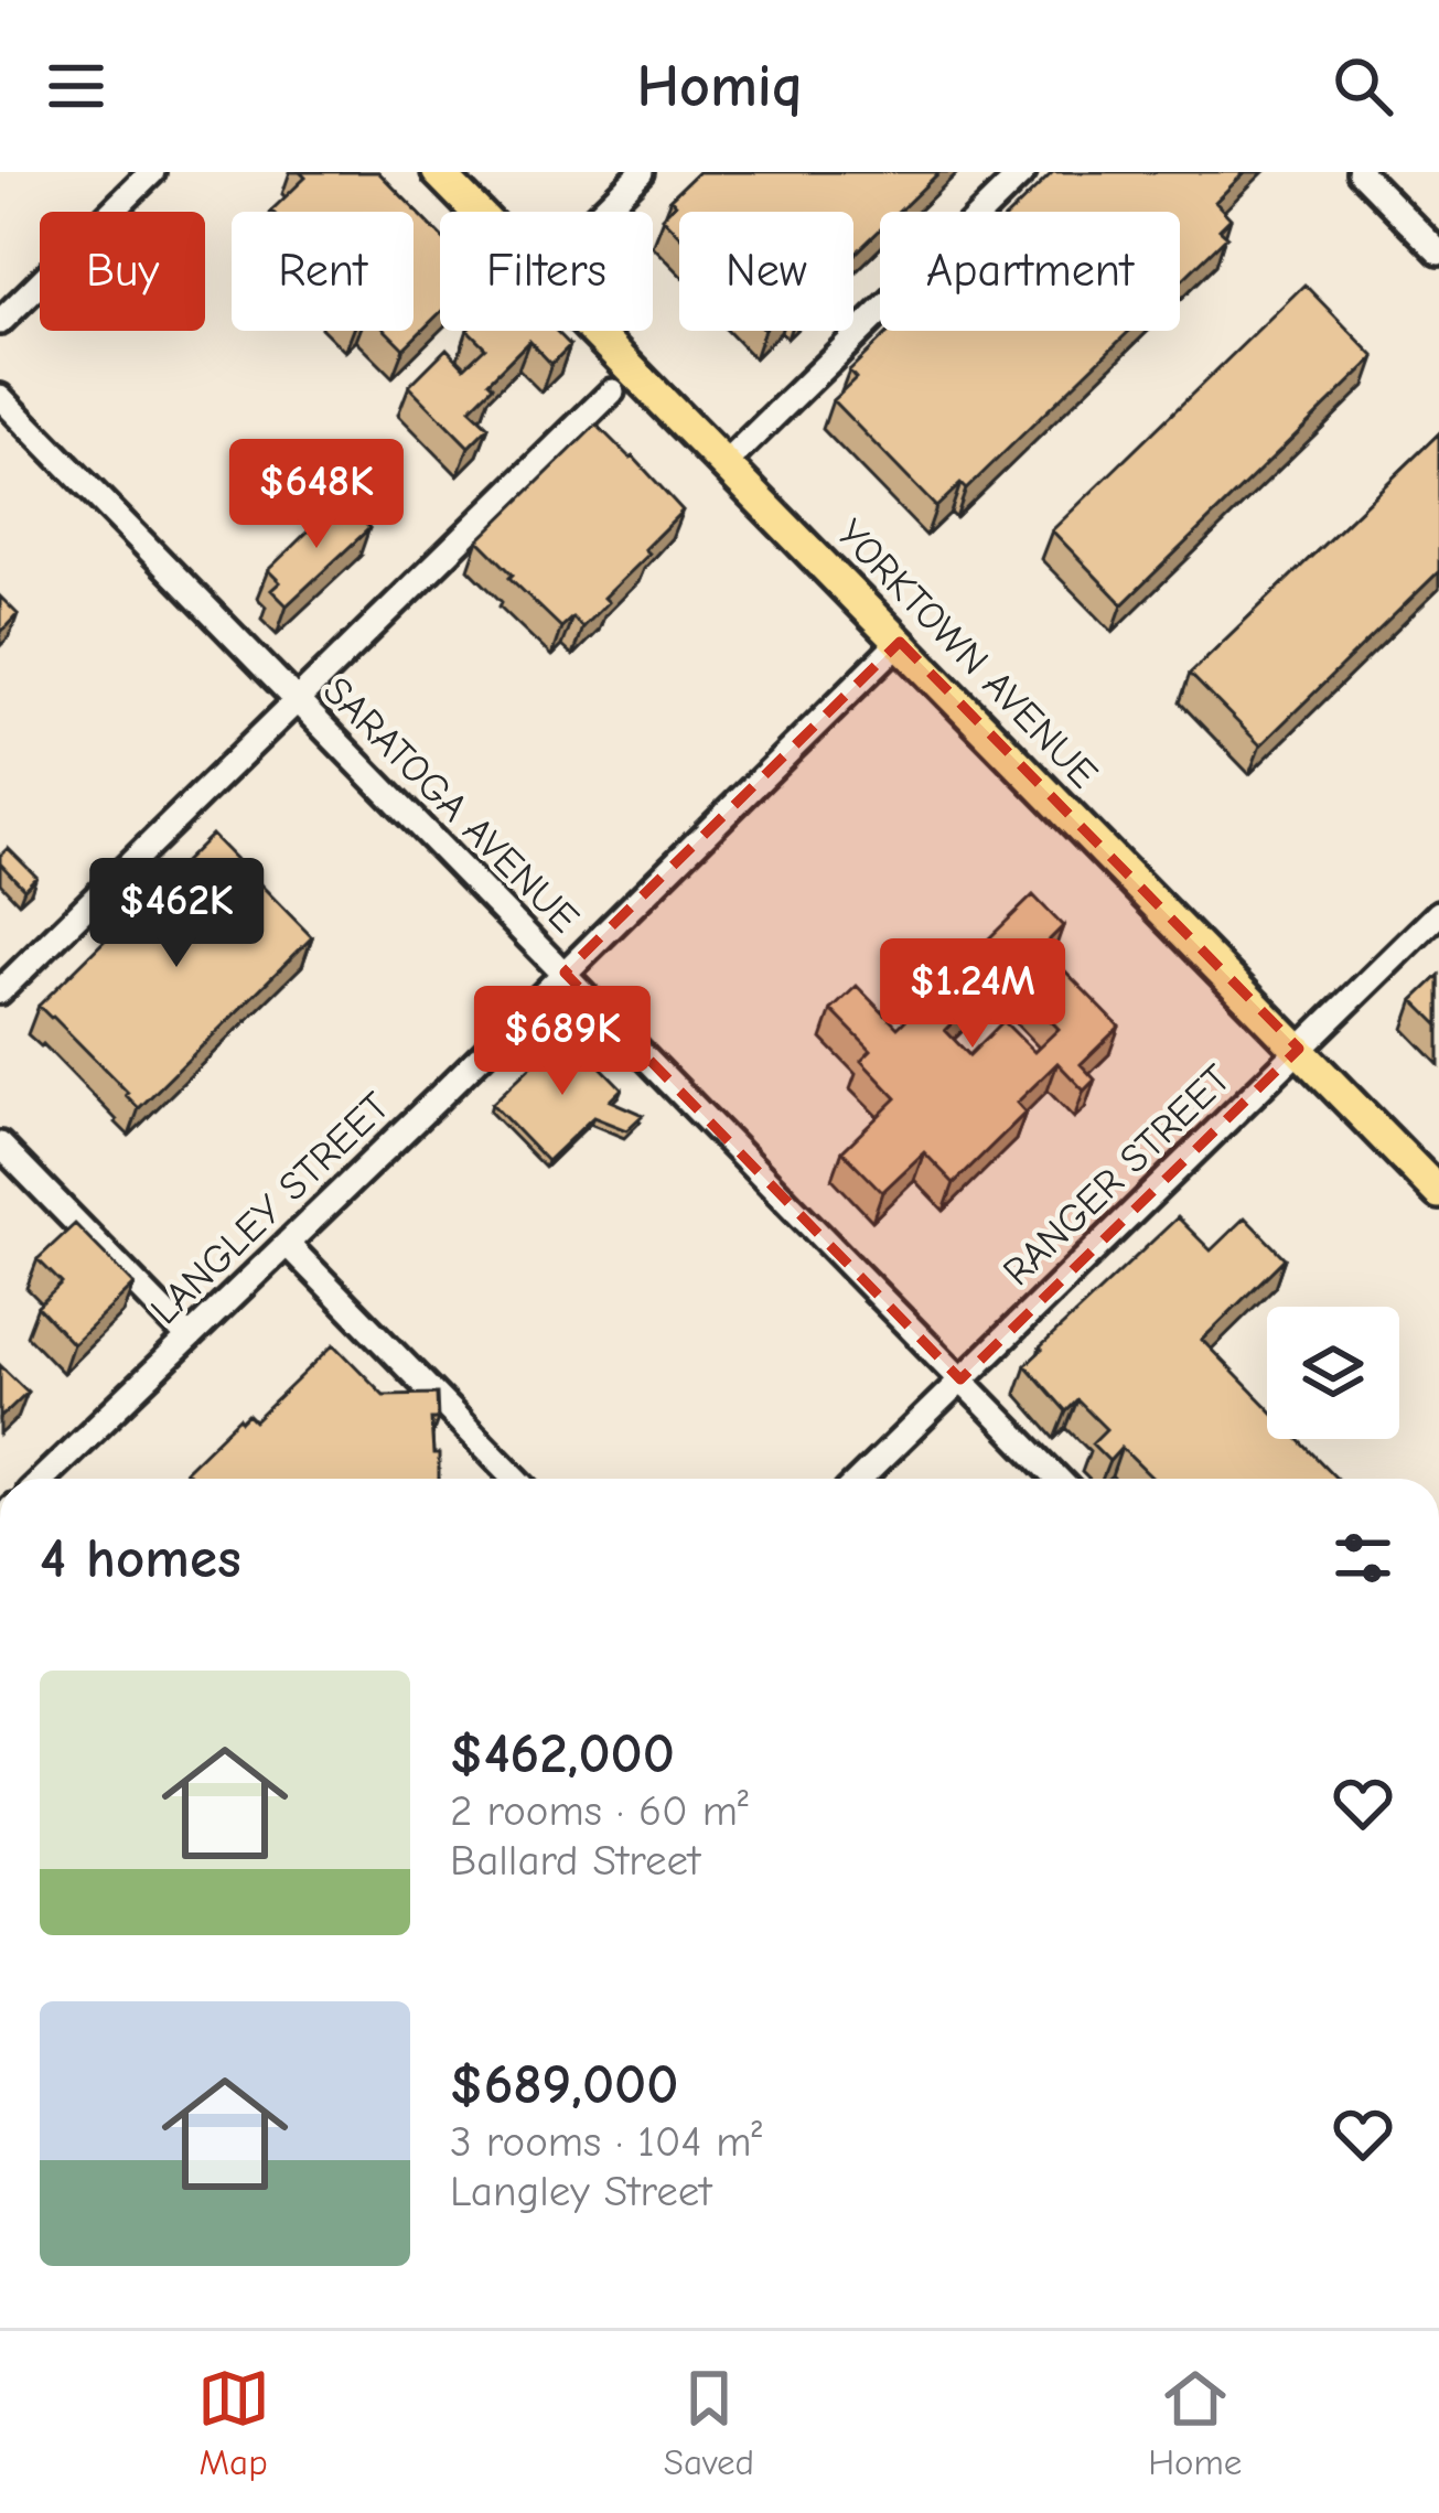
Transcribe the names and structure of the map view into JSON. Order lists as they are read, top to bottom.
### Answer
{
  "streets": {
    "main road": ["YORKTOWN AVENUE"],
    "street": ["SARATOGA AVENUE", "RANGER STREET", "LANGLEY STREET"]
  },
  "crossings": [
    ["YORKTOWN AVENUE", "RANGER STREET"],
    ["YORKTOWN AVENUE", "LANGLEY STREET"],
    ["SARATOGA AVENUE", "RANGER STREET"],
    ["SARATOGA AVENUE", "LANGLEY STREET"]
  ],
  "page": {
    "header": "Homiq",
    "chip": [
      "Buy",
      "Rent",
      "Filters",
      "New",
      "Apartment"
    ],
    "price": [
      "$648K",
      "$462K",
      "$1.24M",
      "$689K"
    ],
    "heading": "4 homes",
    "list": [
      {
        "name": "$462,000",
        "note": "2 rooms · 60 m² · Ballard Street"
      },
      {
        "name": "$689,000",
        "note": "3 rooms · 104 m² · Langley Street"
      }
    ],
    "tabs": ["Map", "Saved", "Home"]
  }
}
